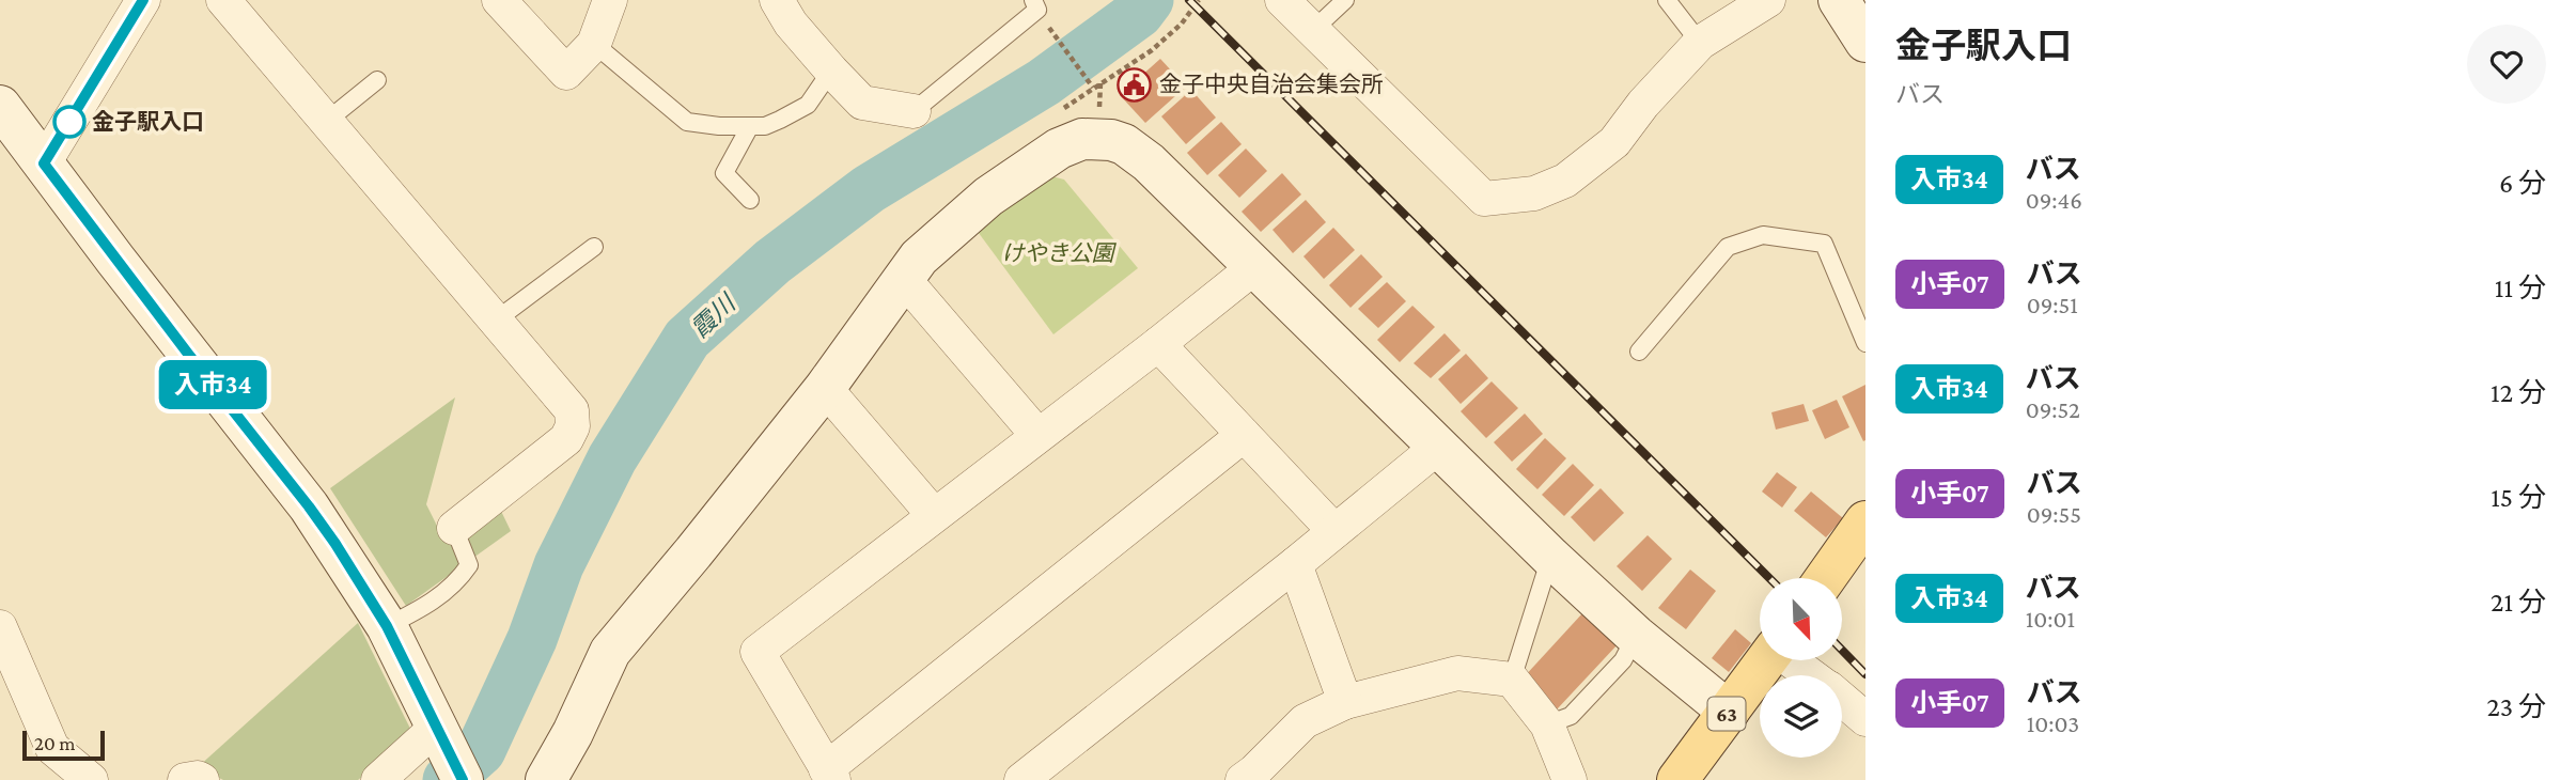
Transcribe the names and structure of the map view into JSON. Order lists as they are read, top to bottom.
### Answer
{
  "streets": {
    "main road": ["63"]
  },
  "water": ["霞川"],
  "parks": ["けやき公園"],
  "places": {
    "public building": ["金子中央自治会集会所"],
    "other": ["金子駅入口"]
  },
  "lines": ["bus line 入市34"],
  "scale_bar": "20 m",
  "north": "bottom right",
  "page": {
    "on_map": "入市34",
    "heading": ["金子駅入口", "バス"],
    "list": [
      {
        "mark": "入市34",
        "name": "バス",
        "note": "09:46",
        "value": "6 分"
      },
      {
        "mark": "小手07",
        "name": "バス",
        "note": "09:51",
        "value": "11 分"
      },
      {
        "mark": "入市34",
        "name": "バス",
        "note": "09:52",
        "value": "12 分"
      },
      {
        "mark": "小手07",
        "name": "バス",
        "note": "09:55",
        "value": "15 分"
      },
      {
        "mark": "入市34",
        "name": "バス",
        "note": "10:01",
        "value": "21 分"
      },
      {
        "mark": "小手07",
        "name": "バス",
        "note": "10:03",
        "value": "23 分"
      }
    ],
    "scale": "20 m"
  }
}
